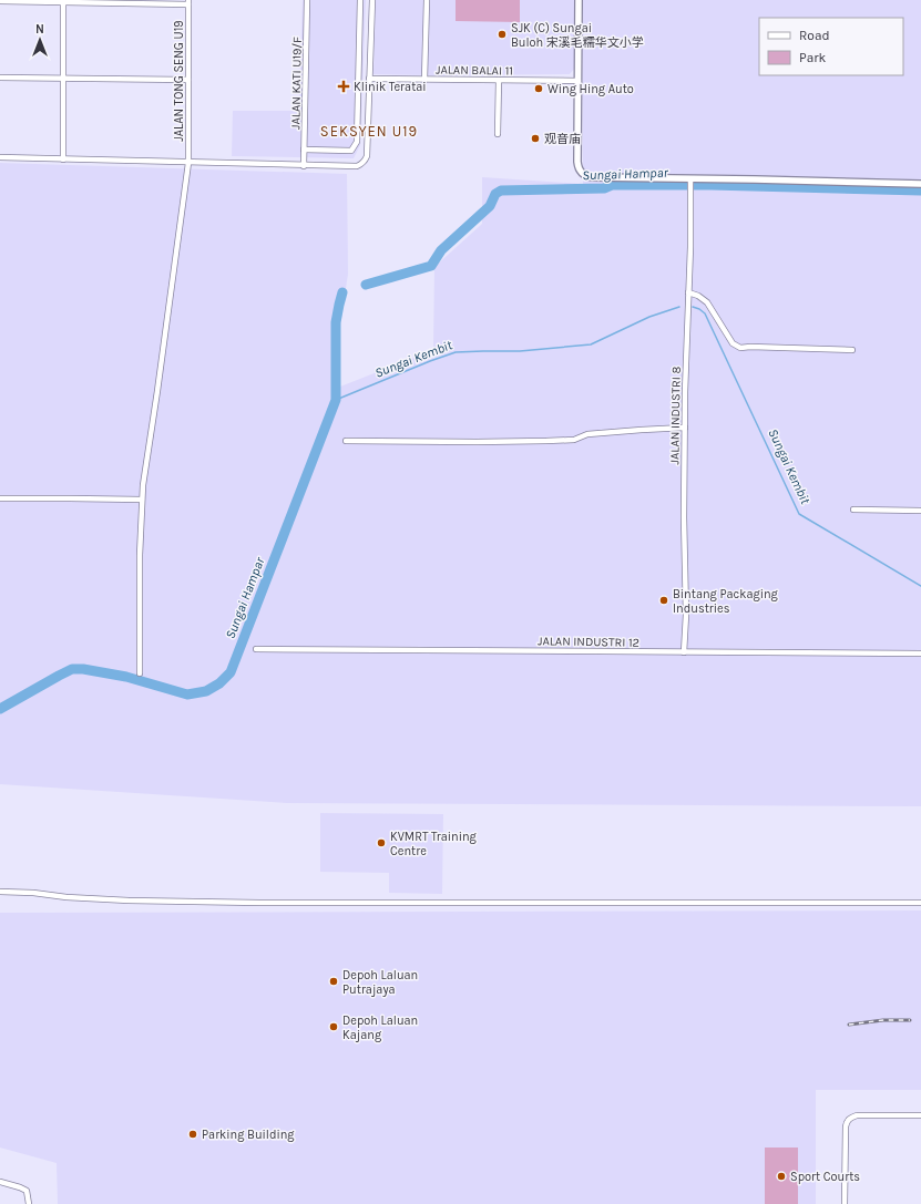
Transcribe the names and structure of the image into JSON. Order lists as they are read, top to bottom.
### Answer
{
  "streets": {
    "street": [
      "JALAN BALAI 11",
      "JALAN TONG SENG U19",
      "JALAN KATI U19/F",
      "JALAN INDUSTRI 8",
      "JALAN INDUSTRI 12"
    ]
  },
  "crossings": [
    ["JALAN INDUSTRI 8", "JALAN INDUSTRI 12"]
  ],
  "districts": ["SEKSYEN U19"],
  "water": ["Sungai Hampar", "Sungai Kembit"],
  "places": {
    "other": [
      "SJK (C) Sungai Buloh 宋溪毛糯华文小学",
      "Wing Hing Auto",
      "观音庙",
      "Bintang Packaging Industries",
      "KVMRT Training Centre",
      "Depoh Laluan Putrajaya",
      "Depoh Laluan Kajang",
      "Parking Building",
      "Sport Courts"
    ],
    "health": ["Klinik Teratai"]
  },
  "legend": ["Road", "Park"],
  "north": "top"
}
